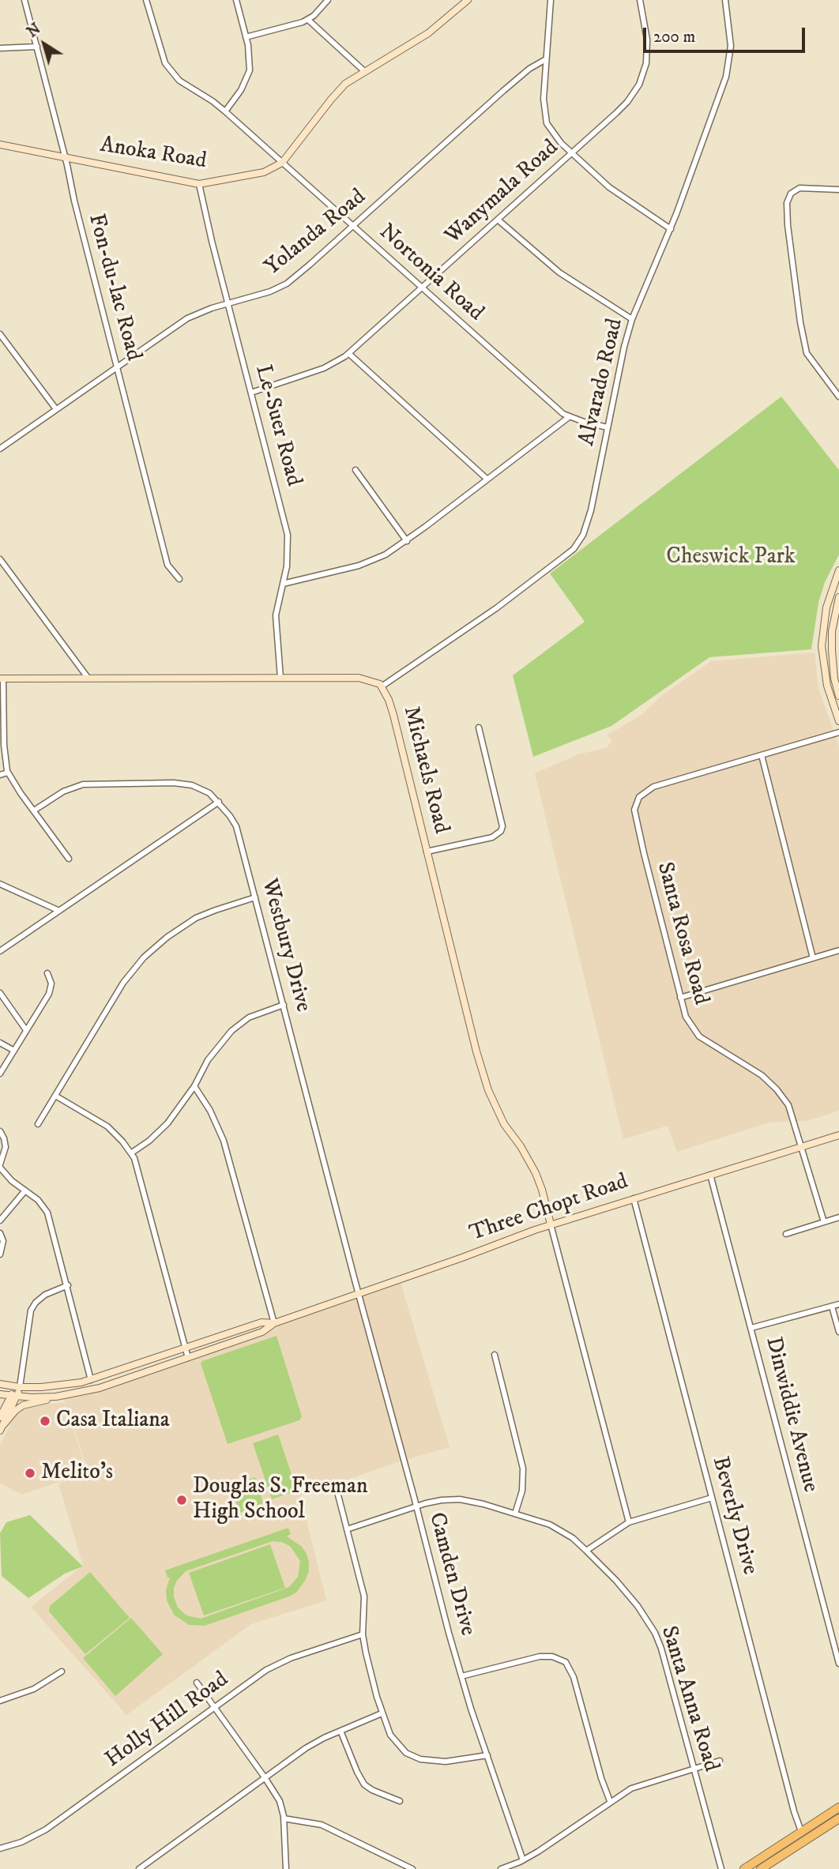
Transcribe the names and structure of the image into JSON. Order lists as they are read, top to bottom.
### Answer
{
  "streets": {
    "main road": ["Anoka Road", "Michaels Road", "Three Chopt Road"],
    "street": [
      "Wanymala Road",
      "Yolanda Road",
      "Nortonia Road",
      "Fon-du-lac Road",
      "Alvarado Road",
      "Le-Suer Road",
      "Santa Rosa Road",
      "Westbury Drive",
      "Dinwiddie Avenue",
      "Beverly Drive",
      "Camden Drive",
      "Santa Anna Road",
      "Holly Hill Road"
    ]
  },
  "crossings": [
    ["Anoka Road", "Nortonia Road"],
    ["Anoka Road", "Fon-du-lac Road"],
    ["Anoka Road", "Le-Suer Road"],
    ["Wanymala Road", "Nortonia Road"],
    ["Wanymala Road", "Le-Suer Road"],
    ["Yolanda Road", "Nortonia Road"],
    ["Yolanda Road", "Fon-du-lac Road"],
    ["Yolanda Road", "Le-Suer Road"],
    ["Nortonia Road", "Alvarado Road"],
    ["Alvarado Road", "Michaels Road"],
    ["Le-Suer Road", "Michaels Road"],
    ["Michaels Road", "Three Chopt Road"],
    ["Santa Rosa Road", "Three Chopt Road"],
    ["Westbury Drive", "Three Chopt Road"],
    ["Westbury Drive", "Camden Drive"],
    ["Three Chopt Road", "Dinwiddie Avenue"],
    ["Three Chopt Road", "Beverly Drive"],
    ["Three Chopt Road", "Camden Drive"],
    ["Camden Drive", "Santa Anna Road"]
  ],
  "parks": ["Cheswick Park"],
  "places": ["Casa Italiana", "Melito's", "Douglas S. Freeman High School"],
  "scale_bar": "200 m",
  "north": "top left"
}
